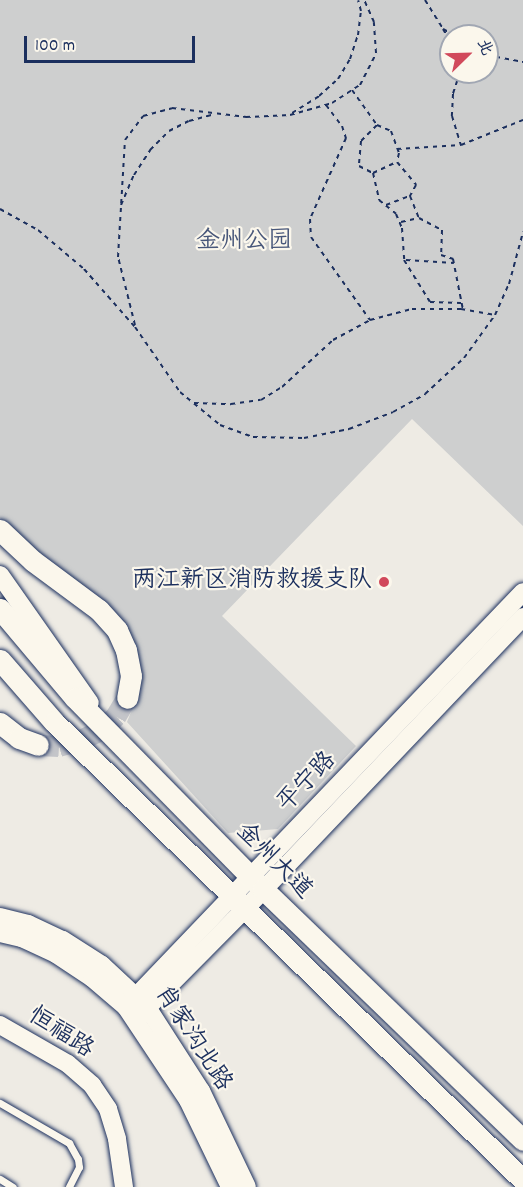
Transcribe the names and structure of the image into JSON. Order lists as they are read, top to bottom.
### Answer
{
  "streets": {
    "main road": [
      "平宁路",
      "金州大道",
      "恒福路",
      "肖家沟北路"
    ]
  },
  "crossings": [
    ["平宁路", "金州大道"],
    ["平宁路", "肖家沟北路"]
  ],
  "parks": ["金州公园"],
  "places": ["两江新区消防救援支队"],
  "scale_bar": "100 m",
  "north": "top right"
}
